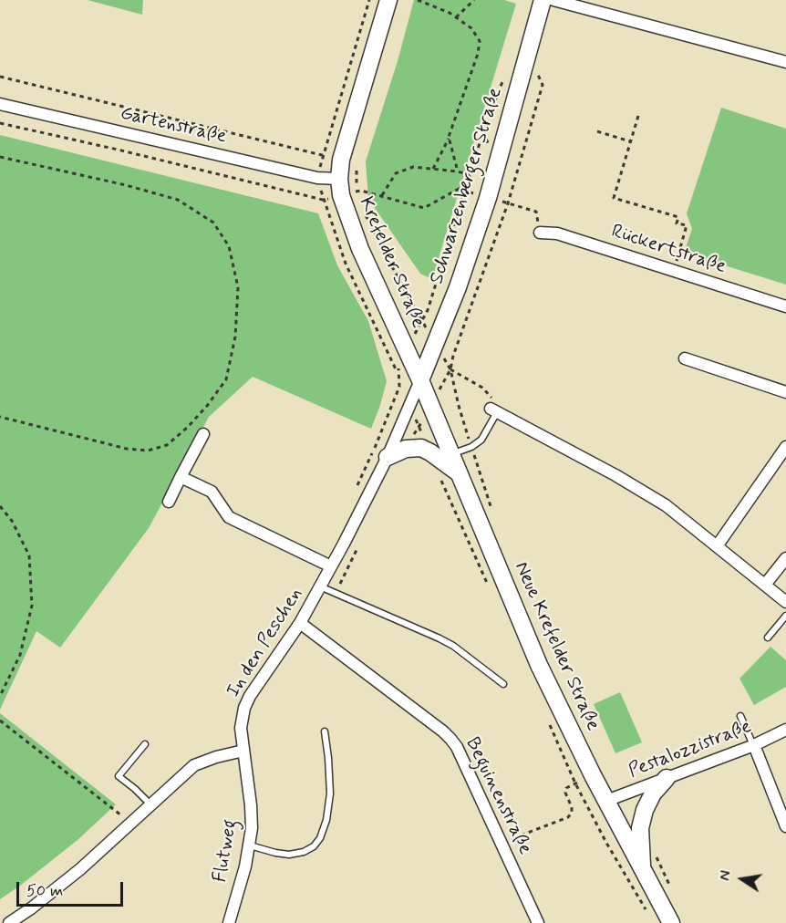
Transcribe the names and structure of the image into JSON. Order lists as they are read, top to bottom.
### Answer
{
  "streets": {
    "main road": ["Schwarzenberger Straße", "Krefelder Straße", "Neue Krefelder Straße"],
    "street": [
      "Gartenstraße",
      "Rückertstraße",
      "In den Peschen",
      "Pestalozzistraße",
      "Beguinenstraße",
      "Flutweg"
    ]
  },
  "crossings": [
    ["Gartenstraße", "Krefelder Straße"],
    ["Schwarzenberger Straße", "Krefelder Straße"],
    ["Schwarzenberger Straße", "In den Peschen"],
    ["Schwarzenberger Straße", "Neue Krefelder Straße"],
    ["Krefelder Straße", "In den Peschen"],
    ["Krefelder Straße", "Neue Krefelder Straße"],
    ["In den Peschen", "Neue Krefelder Straße"],
    ["In den Peschen", "Beguinenstraße"],
    ["In den Peschen", "Flutweg"],
    ["Neue Krefelder Straße", "Pestalozzistraße"]
  ],
  "scale_bar": "50 m",
  "north": "left"
}
